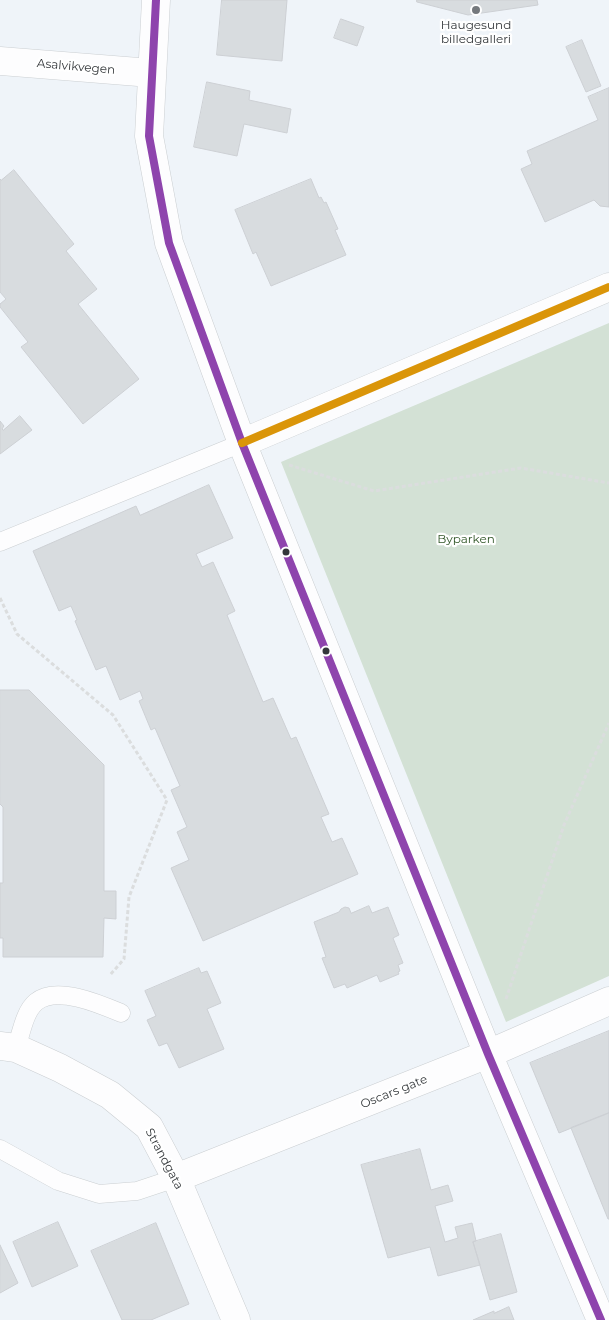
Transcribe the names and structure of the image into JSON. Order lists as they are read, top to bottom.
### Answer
{
  "streets": {
    "street": ["Asalvikvegen", "Oscars gate", "Strandgata"]
  },
  "crossings": [
    ["Oscars gate", "Strandgata"]
  ],
  "parks": ["Byparken"],
  "places": ["Haugesund billedgalleri"]
}
